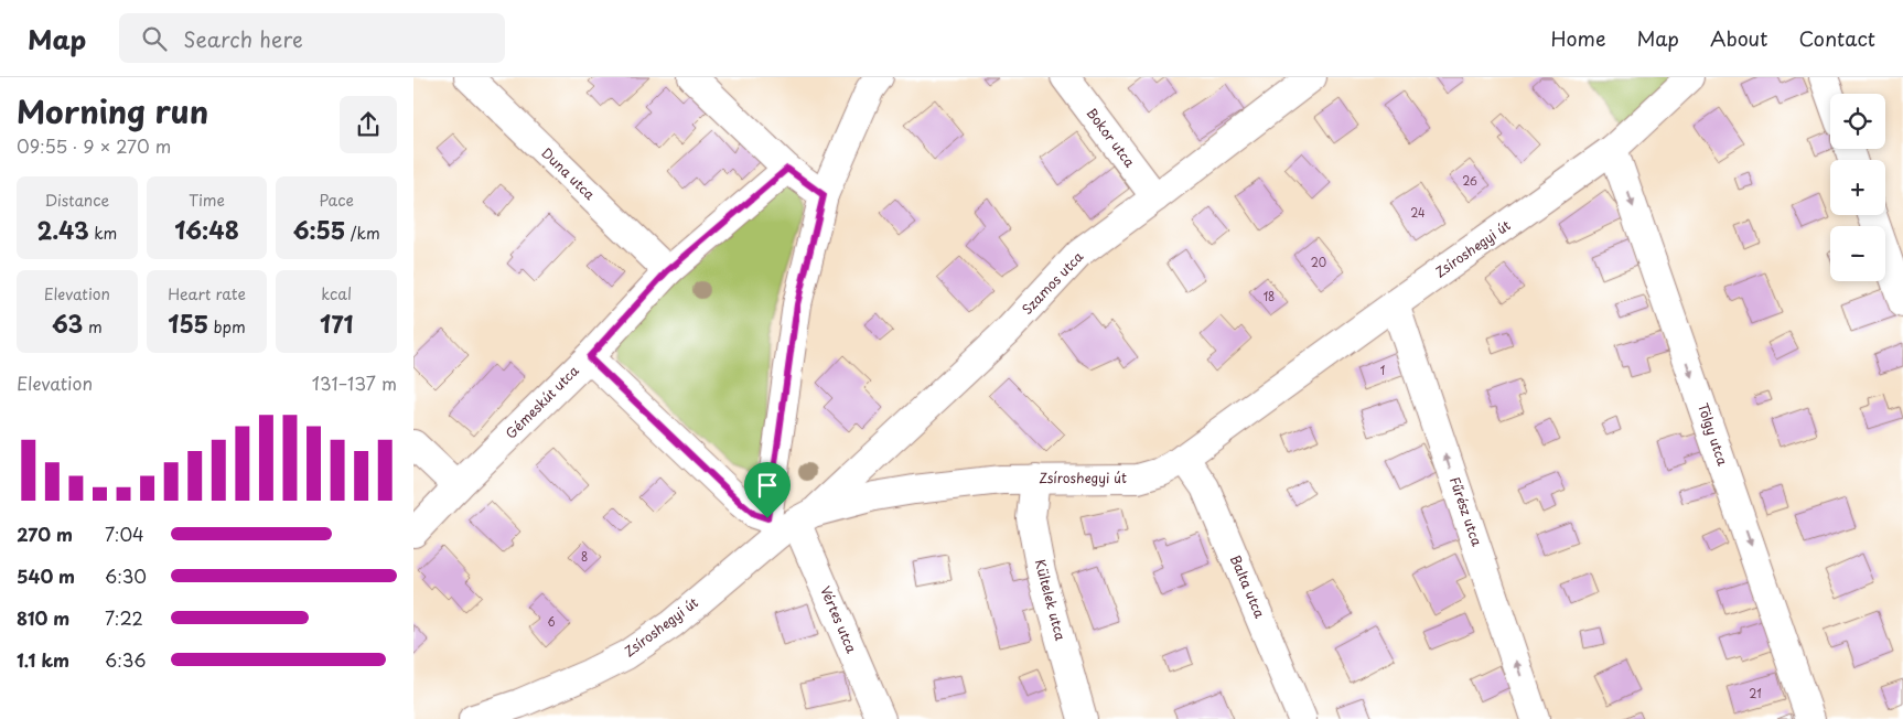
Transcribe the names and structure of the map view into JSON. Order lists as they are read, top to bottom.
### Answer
{
  "streets": {
    "street": [
      "Bokor utca",
      "Duna utca",
      "Zsíroshegyi út",
      "Szamos utca",
      "Gémeskút utca",
      "Tölgy utca",
      "Fűrész utca",
      "Balta utca",
      "Kültelek utca",
      "Vértes utca"
    ]
  },
  "crossings": [
    ["Bokor utca", "Szamos utca"],
    ["Duna utca", "Gémeskút utca"],
    ["Zsíroshegyi út", "Szamos utca"],
    ["Zsíroshegyi út", "Tölgy utca"],
    ["Zsíroshegyi út", "Fűrész utca"],
    ["Zsíroshegyi út", "Balta utca"],
    ["Zsíroshegyi út", "Kültelek utca"],
    ["Zsíroshegyi út", "Vértes utca"],
    ["Szamos utca", "Vértes utca"]
  ],
  "one_way": ["Tölgy utca", "Fűrész utca"],
  "house_numbers": [
    "26",
    "24",
    "20",
    "18",
    "1",
    "8",
    "6",
    "21"
  ],
  "page": {
    "header": "Map",
    "search": "Search here",
    "nav": [
      "Home",
      "Map",
      "About",
      "Contact"
    ],
    "heading": ["Morning run", "09:55 · 9 × 270 m"],
    "map_buttons": ["+", "−"],
    "stats": [
      ["Distance", "2.43 km"],
      ["Time", "16:48"],
      ["Pace", "6:55 /km"],
      ["Elevation", "63 m"],
      ["Heart rate", "155 bpm"],
      ["kcal", "171"]
    ],
    "chart": ["Elevation", "131–137 m"],
    "list": [
      {
        "name": "270 m",
        "note": "7:04"
      },
      {
        "name": "540 m",
        "note": "6:30"
      },
      {
        "name": "810 m",
        "note": "7:22"
      },
      {
        "name": "1.1 km",
        "note": "6:36"
      }
    ]
  }
}
